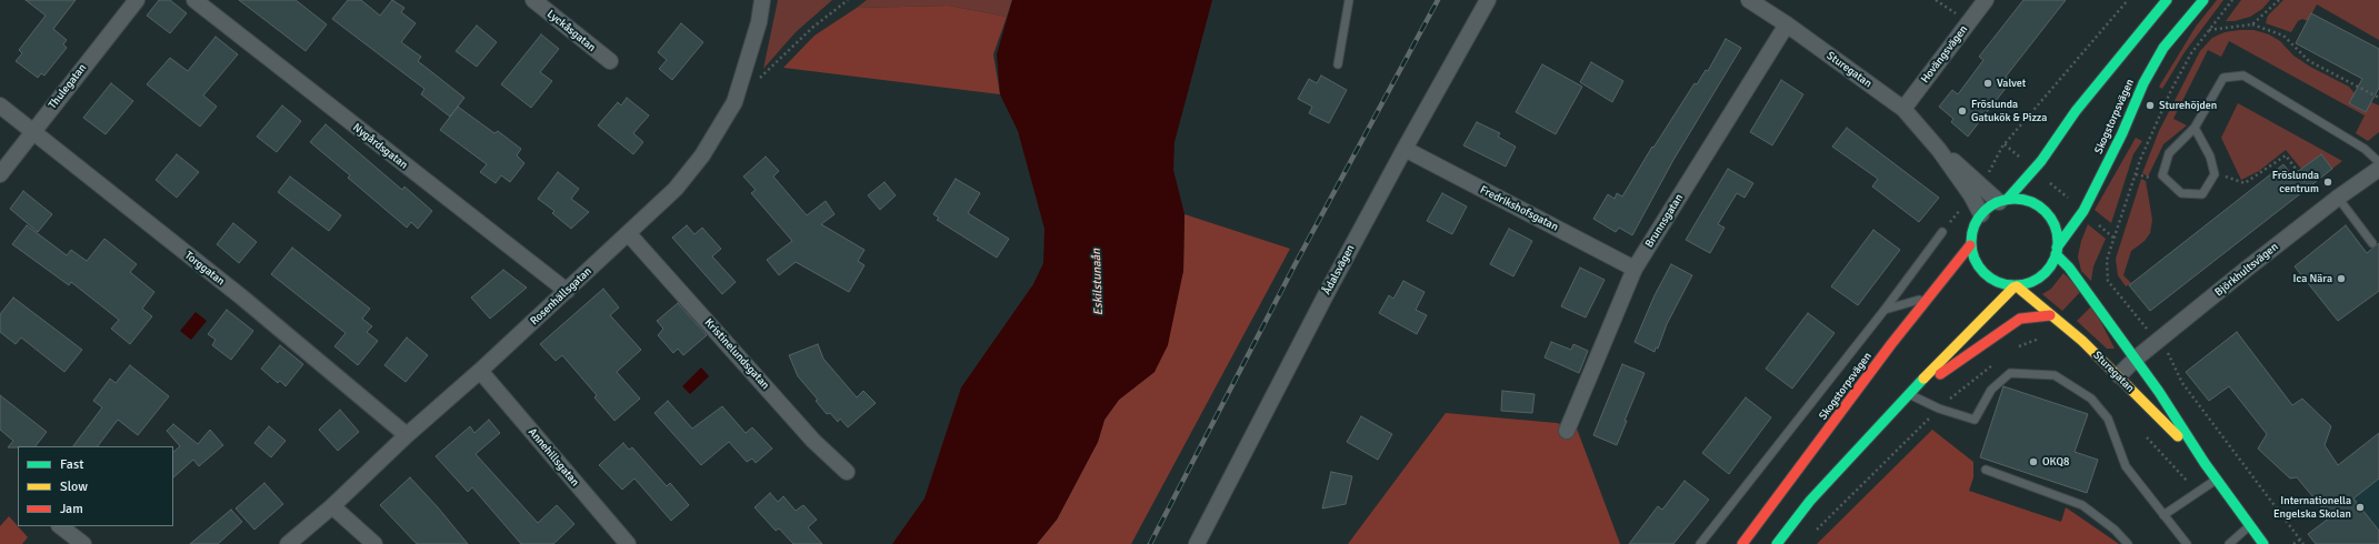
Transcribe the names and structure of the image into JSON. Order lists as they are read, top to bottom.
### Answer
{
  "streets": {
    "main road": ["Sturegatan", "Skogstorpsvägen"],
    "street": [
      "Lyckåsgatan",
      "Hovängsvägen",
      "Thulegatan",
      "Nygårdsgatan",
      "Fredrikshofsgatan",
      "Brunnsgatan",
      "Torggatan",
      "Ådalsvägen",
      "Björkhultsvägen",
      "Rosenhällsgatan",
      "Kristinelundsgatan",
      "Annehillsgatan"
    ]
  },
  "crossings": [
    ["Hovängsvägen", "Sturegatan"],
    ["Sturegatan", "Skogstorpsvägen"],
    ["Sturegatan", "Brunnsgatan"],
    ["Sturegatan", "Björkhultsvägen"],
    ["Thulegatan", "Torggatan"],
    ["Nygårdsgatan", "Rosenhällsgatan"],
    ["Fredrikshofsgatan", "Brunnsgatan"],
    ["Fredrikshofsgatan", "Ådalsvägen"],
    ["Torggatan", "Rosenhällsgatan"],
    ["Rosenhällsgatan", "Kristinelundsgatan"],
    ["Rosenhällsgatan", "Annehillsgatan"]
  ],
  "water": ["Eskilstunaån"],
  "places": [
    "Valvet",
    "Sturehöjden",
    "Fröslunda Gatukök & Pizza",
    "Fröslunda centrum",
    "Ica Nära",
    "OKQ8",
    "Internationella Engelska Skolan"
  ],
  "legend": ["Fast", "Slow", "Jam"]
}
